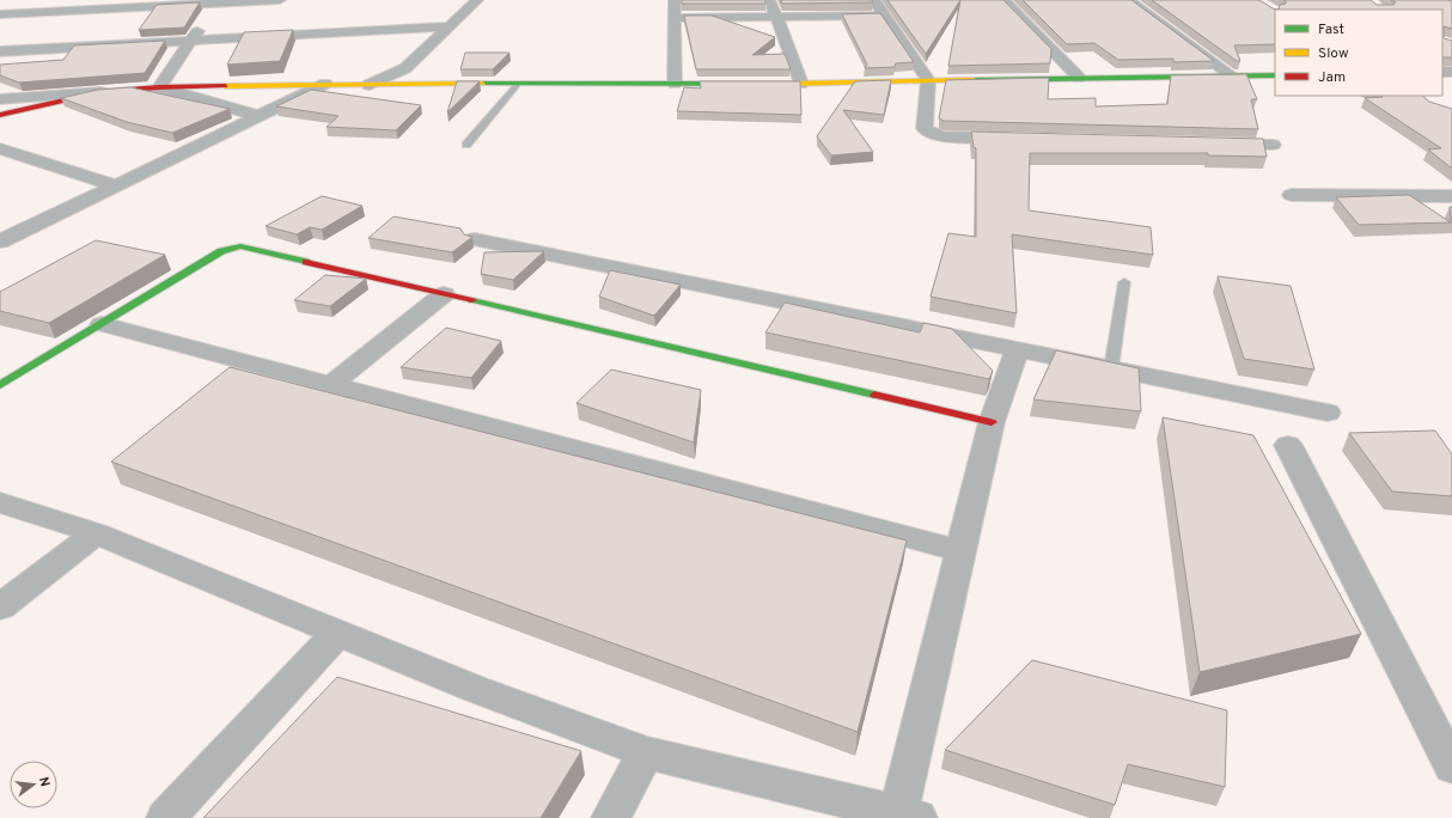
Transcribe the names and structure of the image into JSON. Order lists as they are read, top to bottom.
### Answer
{
  "legend": ["Fast", "Slow", "Jam"],
  "north": "right"
}
